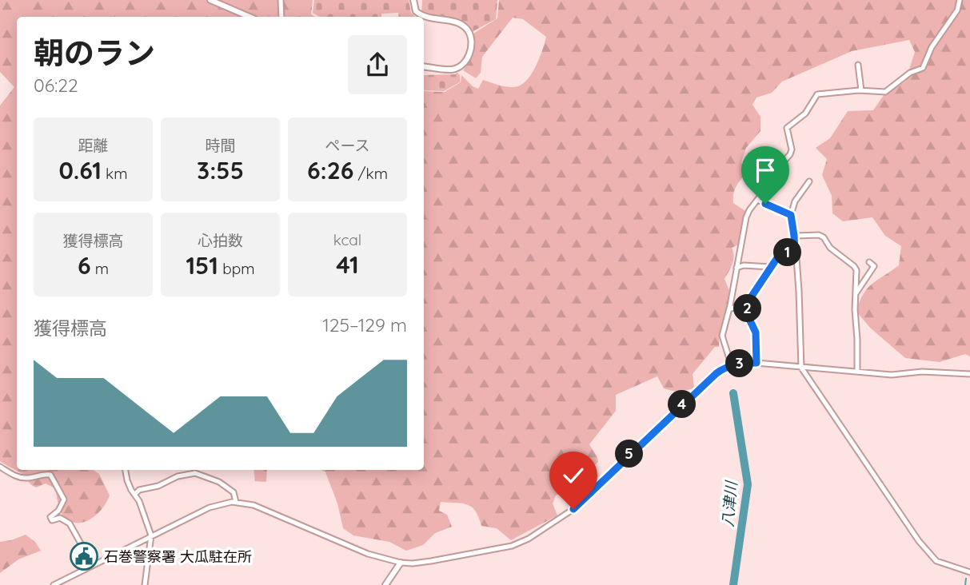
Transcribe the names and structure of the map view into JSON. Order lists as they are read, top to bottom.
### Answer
{
  "water": ["八津川"],
  "places": {
    "public building": ["石巻警察署 大瓜駐在所"]
  },
  "page": {
    "heading": ["朝のラン", "06:22"],
    "stats": [
      ["距離", "0.61 km"],
      ["時間", "3:55"],
      ["ペース", "6:26 /km"],
      ["獲得標高", "6 m"],
      ["心拍数", "151 bpm"],
      ["kcal", "41"]
    ],
    "pins": [
      "1",
      "2",
      "3",
      "4",
      "5"
    ],
    "chart": ["獲得標高", "125–129 m"]
  }
}
